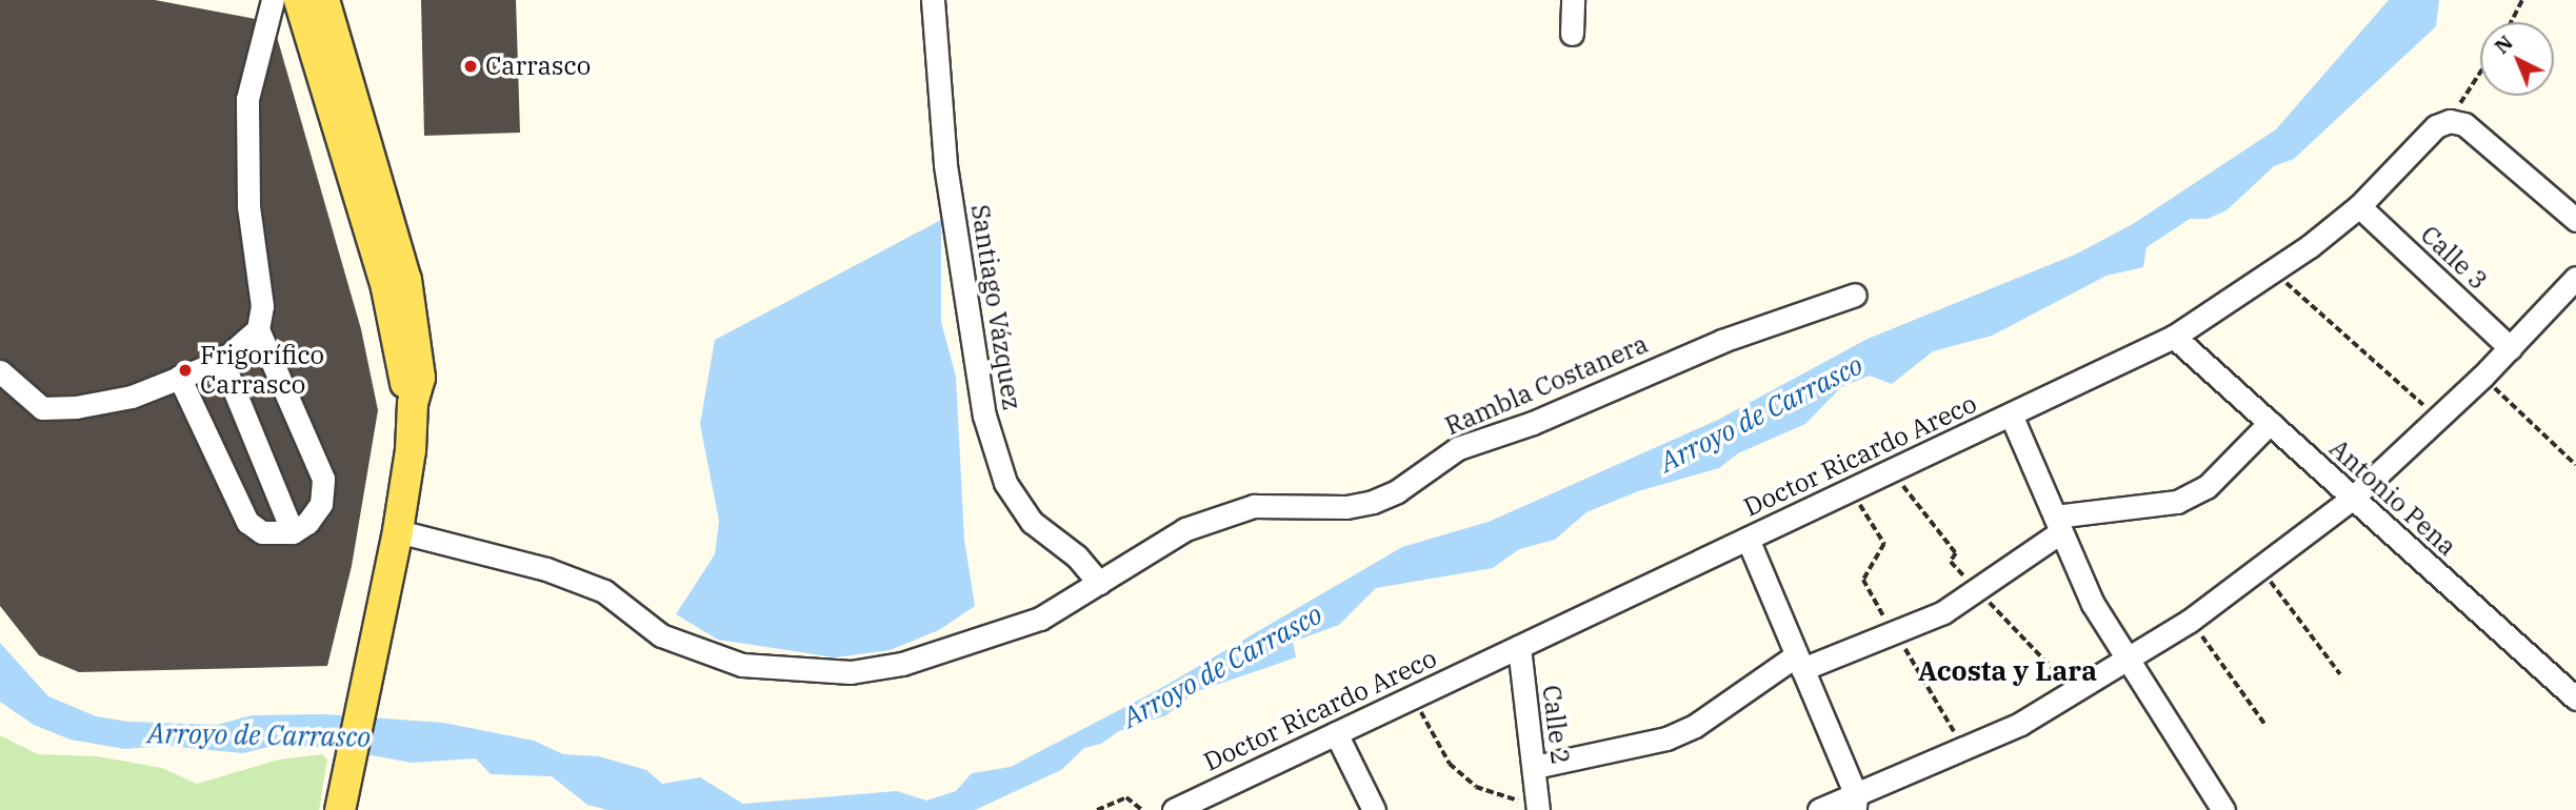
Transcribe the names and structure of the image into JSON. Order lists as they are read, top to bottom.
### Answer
{
  "streets": {
    "street": [
      "Calle 3",
      "Santiago Vázquez",
      "Rambla Costanera",
      "Doctor Ricardo Areco",
      "Antonio Pena",
      "Calle 2"
    ]
  },
  "crossings": [
    ["Calle 3", "Doctor Ricardo Areco"],
    ["Santiago Vázquez", "Rambla Costanera"],
    ["Doctor Ricardo Areco", "Antonio Pena"],
    ["Doctor Ricardo Areco", "Calle 2"]
  ],
  "districts": ["Acosta y Lara"],
  "water": ["Arroyo de Carrasco"],
  "places": ["Carrasco", "Frigorífico Carrasco"],
  "north": "top left"
}
